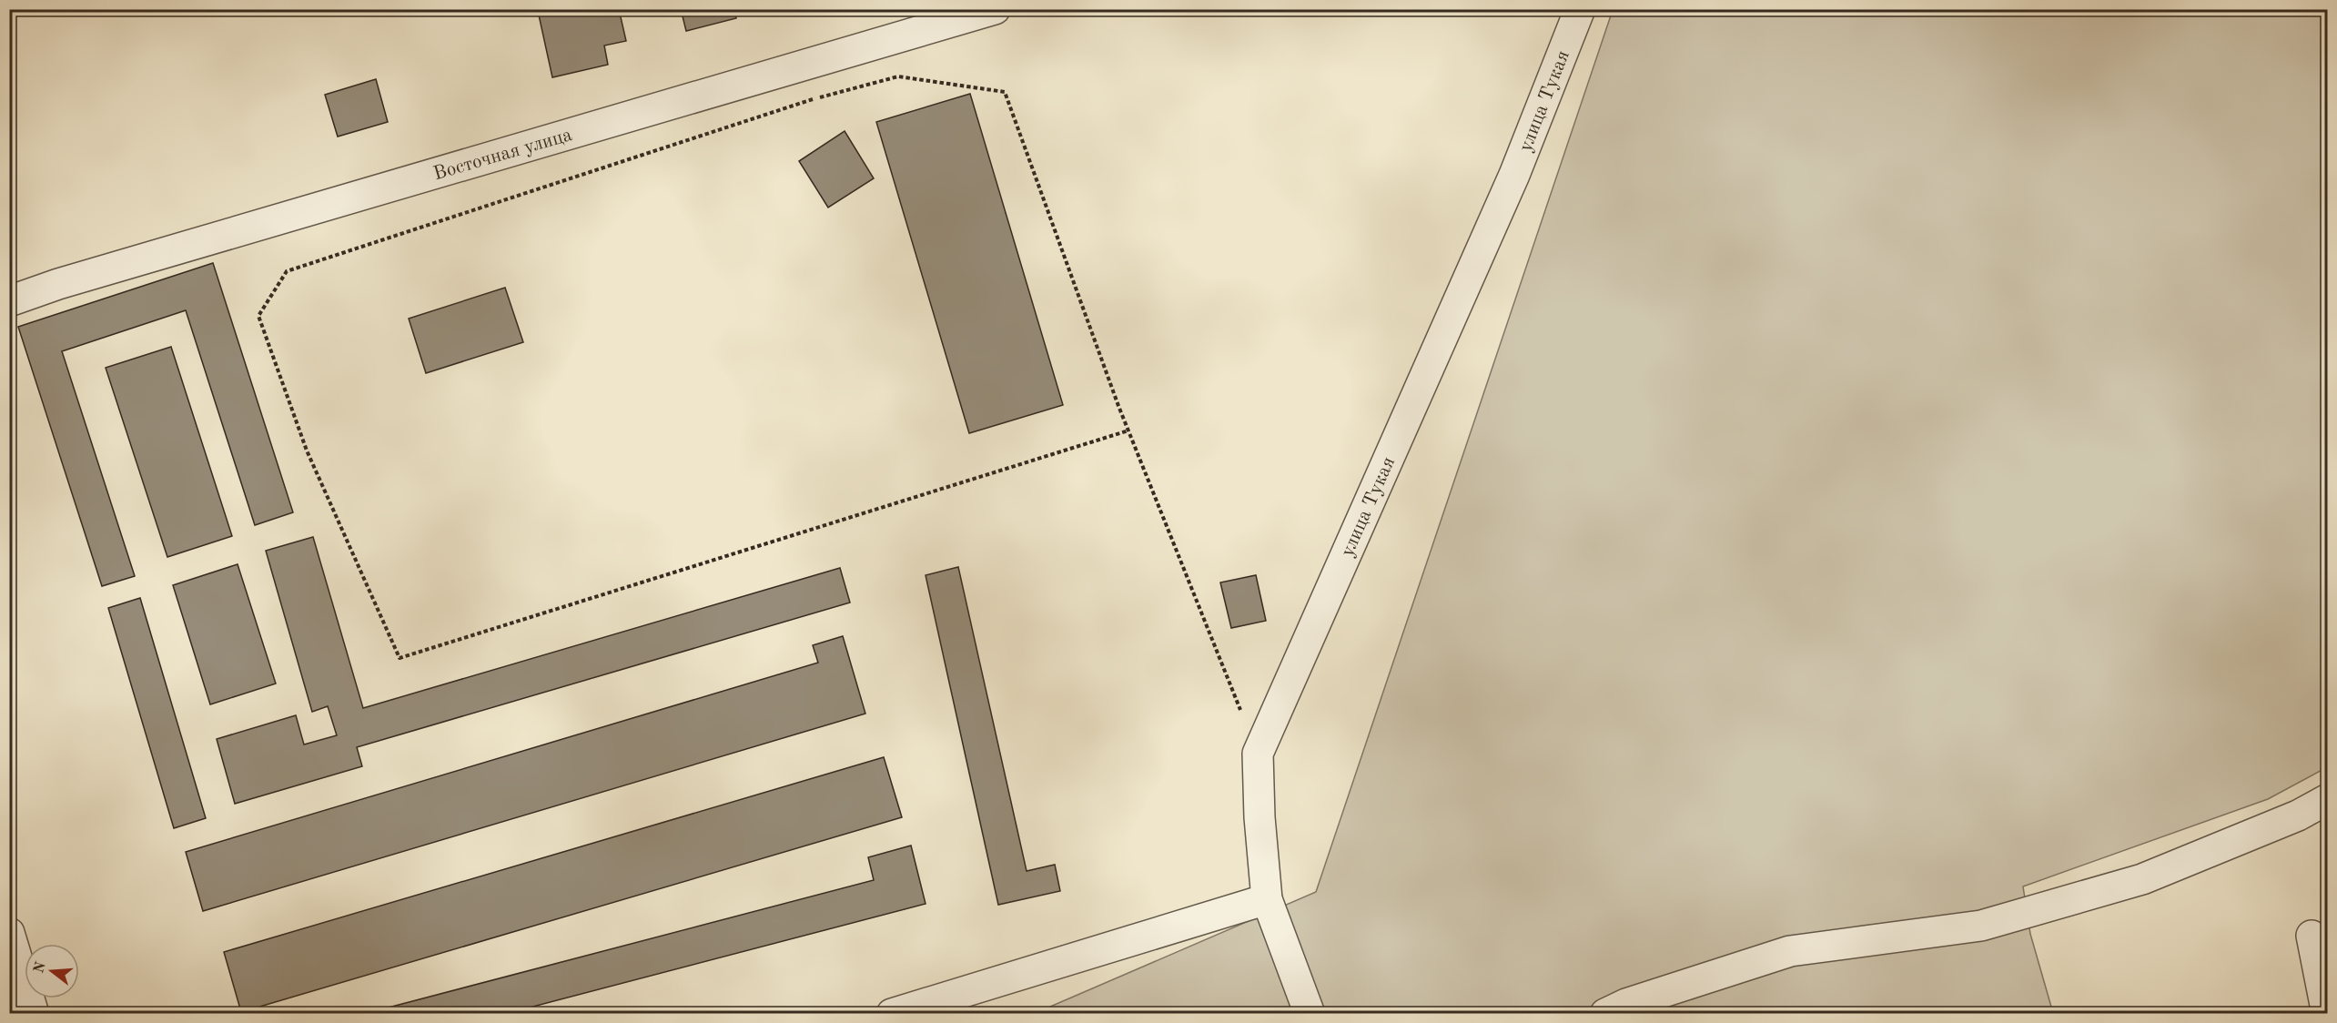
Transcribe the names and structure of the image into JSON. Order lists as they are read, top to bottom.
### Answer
{
  "streets": {
    "street": ["улица Тукая", "Восточная улица"]
  },
  "north": "left"
}
